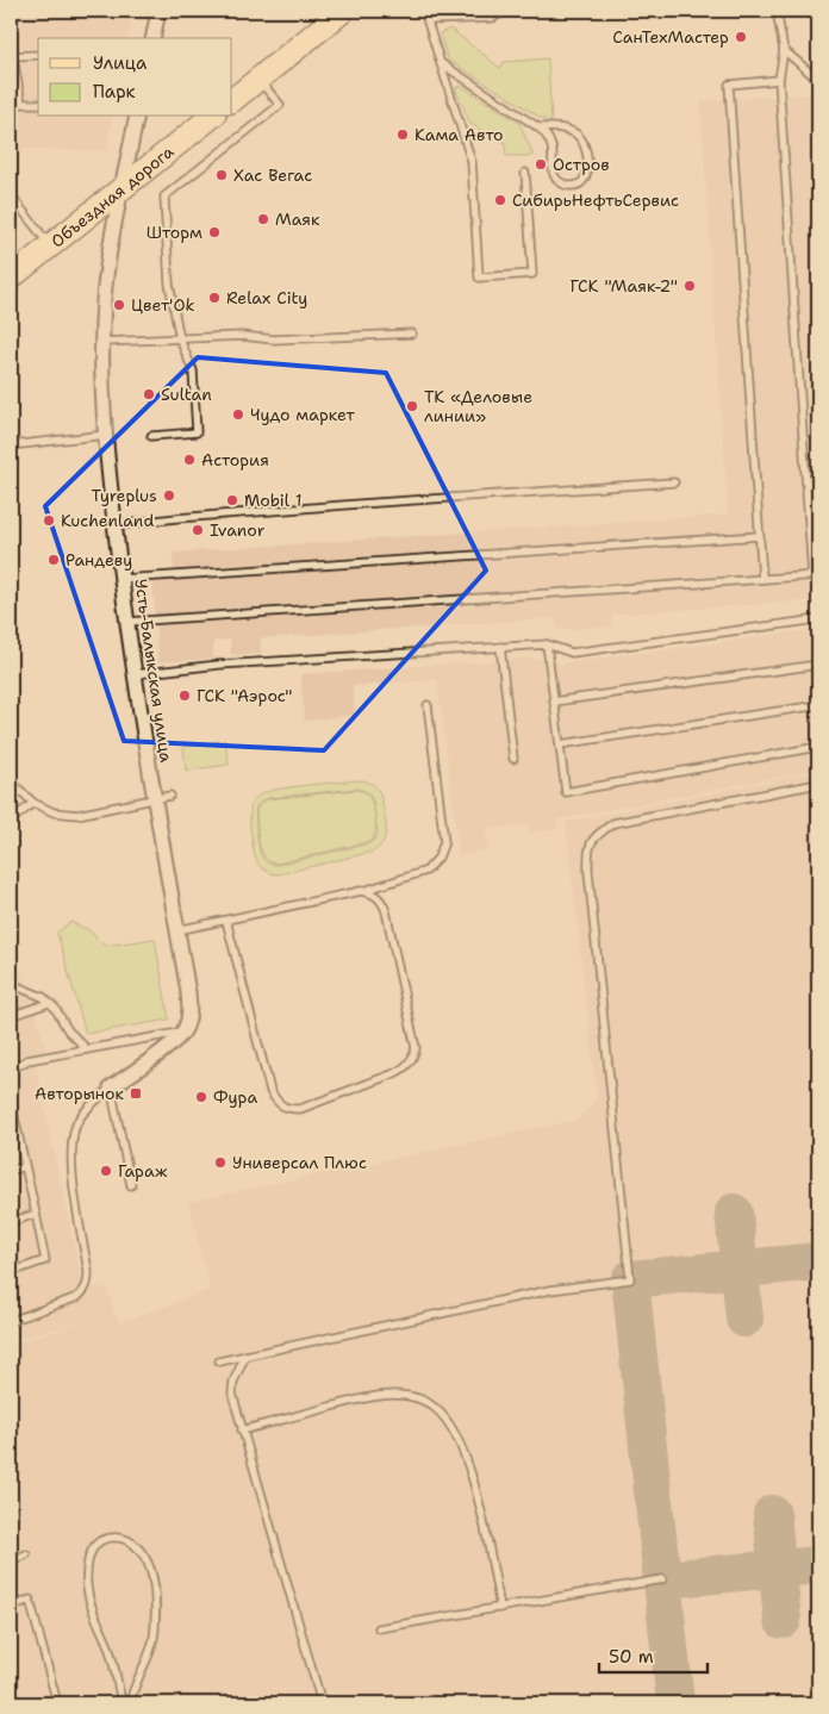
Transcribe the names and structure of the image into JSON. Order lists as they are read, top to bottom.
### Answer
{
  "streets": {
    "main road": ["Объездная дорога"],
    "street": ["Усть-Балыкская улица"]
  },
  "crossings": [
    ["Объездная дорога", "Усть-Балыкская улица"]
  ],
  "places": {
    "other": [
      "СанТехМастер",
      "Кама Авто",
      "Остров",
      "Хас Вегас",
      "СибирьНефтьСервис",
      "Маяк",
      "Шторм",
      "ГСК \"Маяк-2\"",
      "Relax City",
      "Цвет'Ok",
      "Sultan",
      "ТК «Деловые линии»",
      "Чудо маркет",
      "Астория",
      "Tyreplus",
      "Mobil 1",
      "Kuchenland",
      "Ivanor",
      "Рандеву",
      "ГСК \"Аэрос\"",
      "Фура",
      "Универсал Плюс",
      "Гараж"
    ],
    "transit": ["Авторынок"]
  },
  "legend": ["Улица", "Парк"],
  "scale_bar": "50 m"
}
